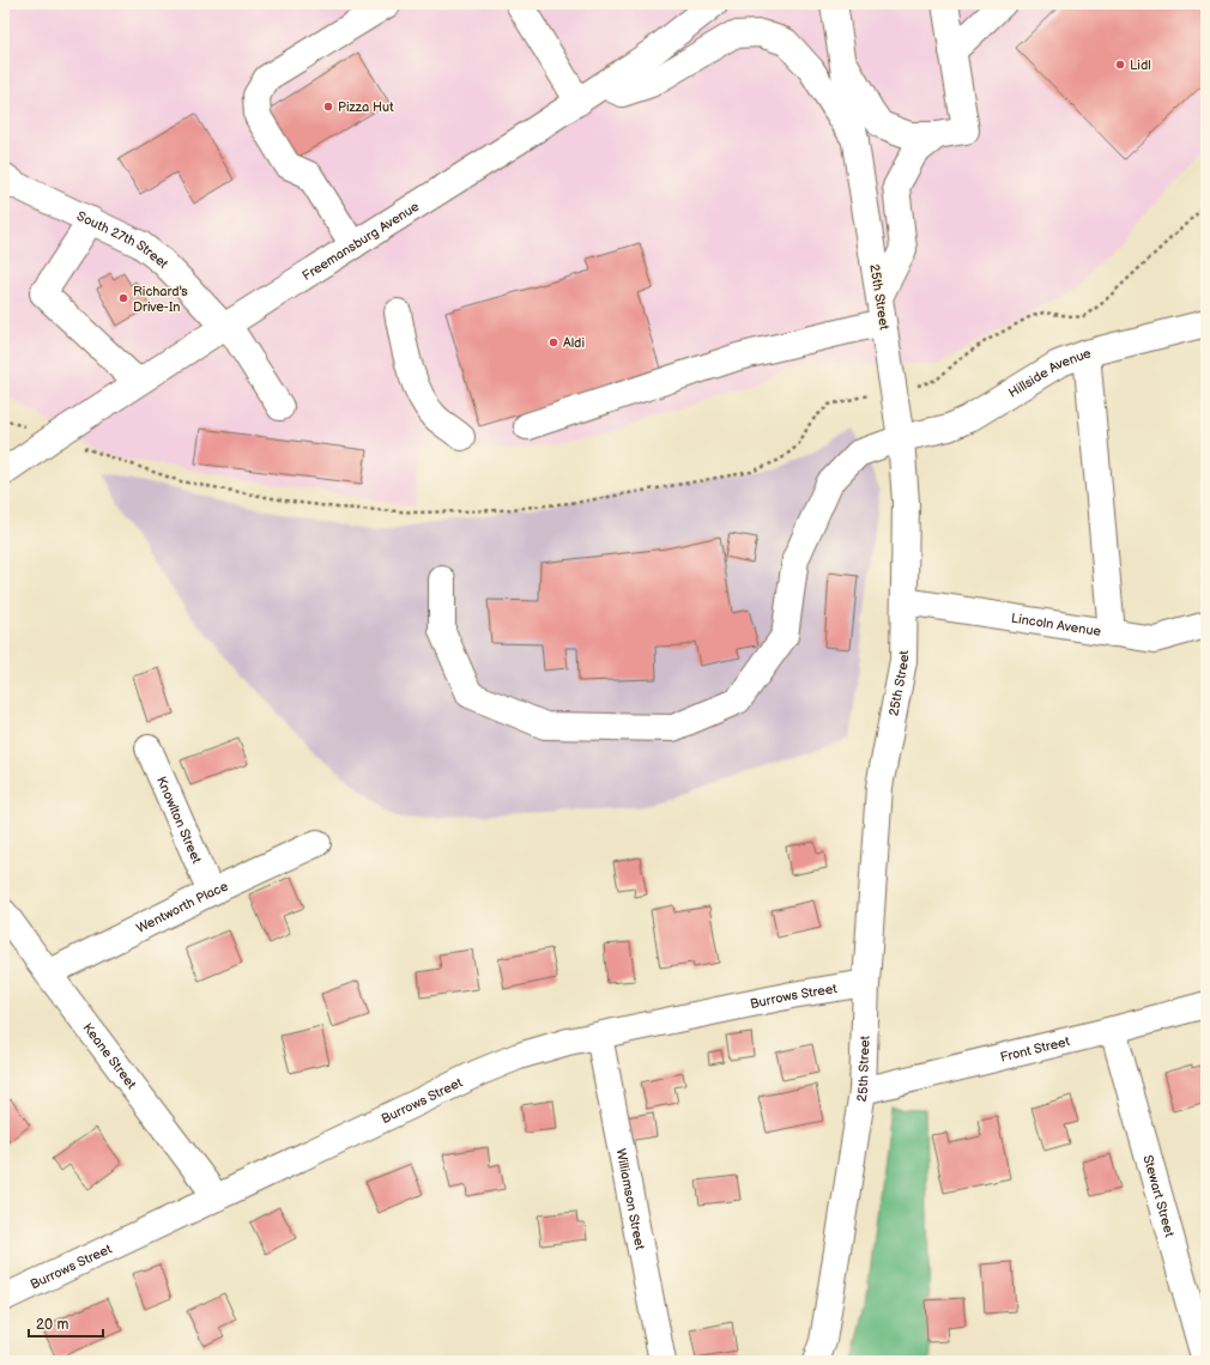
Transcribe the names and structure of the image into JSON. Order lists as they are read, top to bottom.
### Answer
{
  "streets": {
    "street": [
      "South 27th Street",
      "Freemansburg Avenue",
      "25th Street",
      "Hillside Avenue",
      "Lincoln Avenue",
      "Knowlton Street",
      "Wentworth Place",
      "Burrows Street",
      "Front Street",
      "Keane Street",
      "Stewart Street",
      "Williamson Street"
    ]
  },
  "crossings": [
    ["South 27th Street", "Freemansburg Avenue"],
    ["25th Street", "Hillside Avenue"],
    ["25th Street", "Lincoln Avenue"],
    ["25th Street", "Burrows Street"],
    ["25th Street", "Front Street"],
    ["Knowlton Street", "Wentworth Place"],
    ["Wentworth Place", "Keane Street"],
    ["Burrows Street", "Keane Street"],
    ["Burrows Street", "Williamson Street"],
    ["Front Street", "Stewart Street"]
  ],
  "places": [
    "Lidl",
    "Pizza Hut",
    "Richard's Drive-In",
    "Aldi"
  ],
  "scale_bar": "20 m"
}
